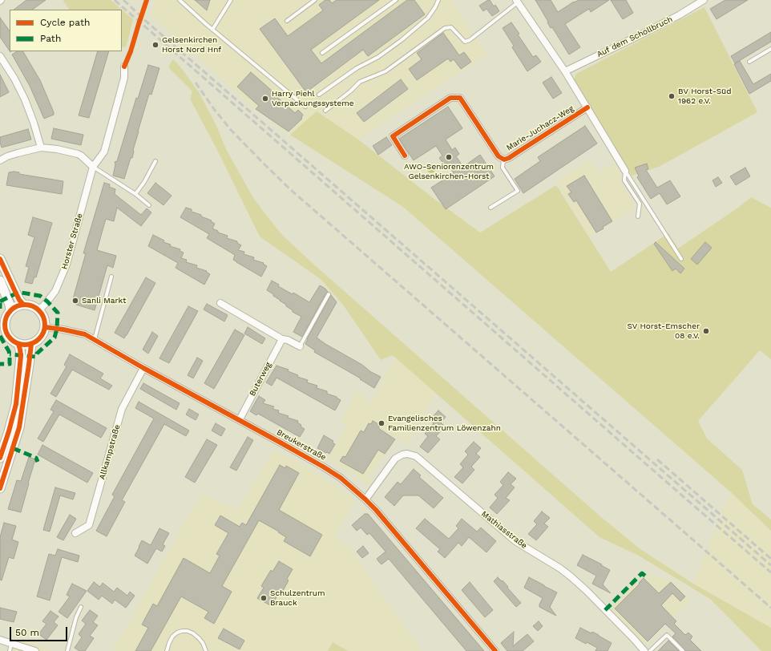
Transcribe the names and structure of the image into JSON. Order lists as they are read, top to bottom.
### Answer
{
  "streets": {
    "street": [
      "Auf dem Schollbruch",
      "Marie-Juchacz-Weg",
      "Horster Straße",
      "Buterweg",
      "Breukerstraße",
      "Allkampstraße",
      "Mathiasstraße"
    ]
  },
  "crossings": [
    ["Horster Straße", "Breukerstraße"],
    ["Buterweg", "Breukerstraße"],
    ["Breukerstraße", "Allkampstraße"],
    ["Breukerstraße", "Mathiasstraße"]
  ],
  "places": [
    "Gelsenkirchen Horst Nord Hnf",
    "BV Horst-Süd 1962 e.V.",
    "Harry Piehl Verpackungssysteme",
    "AWO-Seniorenzentrum Gelsenkirchen-Horst",
    "Sanli Markt",
    "SV Horst-Emscher 08 e.V.",
    "Evangelisches Familienzentrum Löwenzahn",
    "Schulzentrum Brauck"
  ],
  "legend": ["Cycle path", "Path"],
  "scale_bar": "50 m"
}
